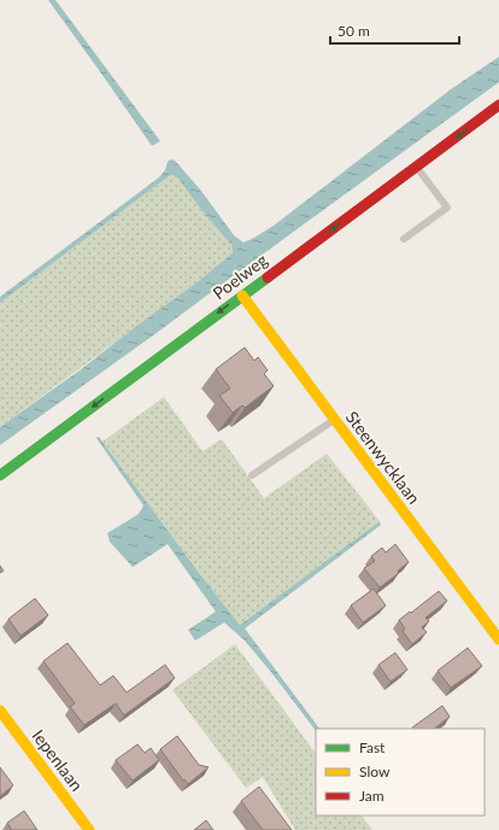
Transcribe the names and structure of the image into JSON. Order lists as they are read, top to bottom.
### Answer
{
  "streets": {
    "street": ["Poelweg", "Steenwycklaan", "Iepenlaan"]
  },
  "crossings": [
    ["Poelweg", "Steenwycklaan"]
  ],
  "one_way": ["Poelweg"],
  "legend": ["Fast", "Slow", "Jam"],
  "scale_bar": "50 m"
}
